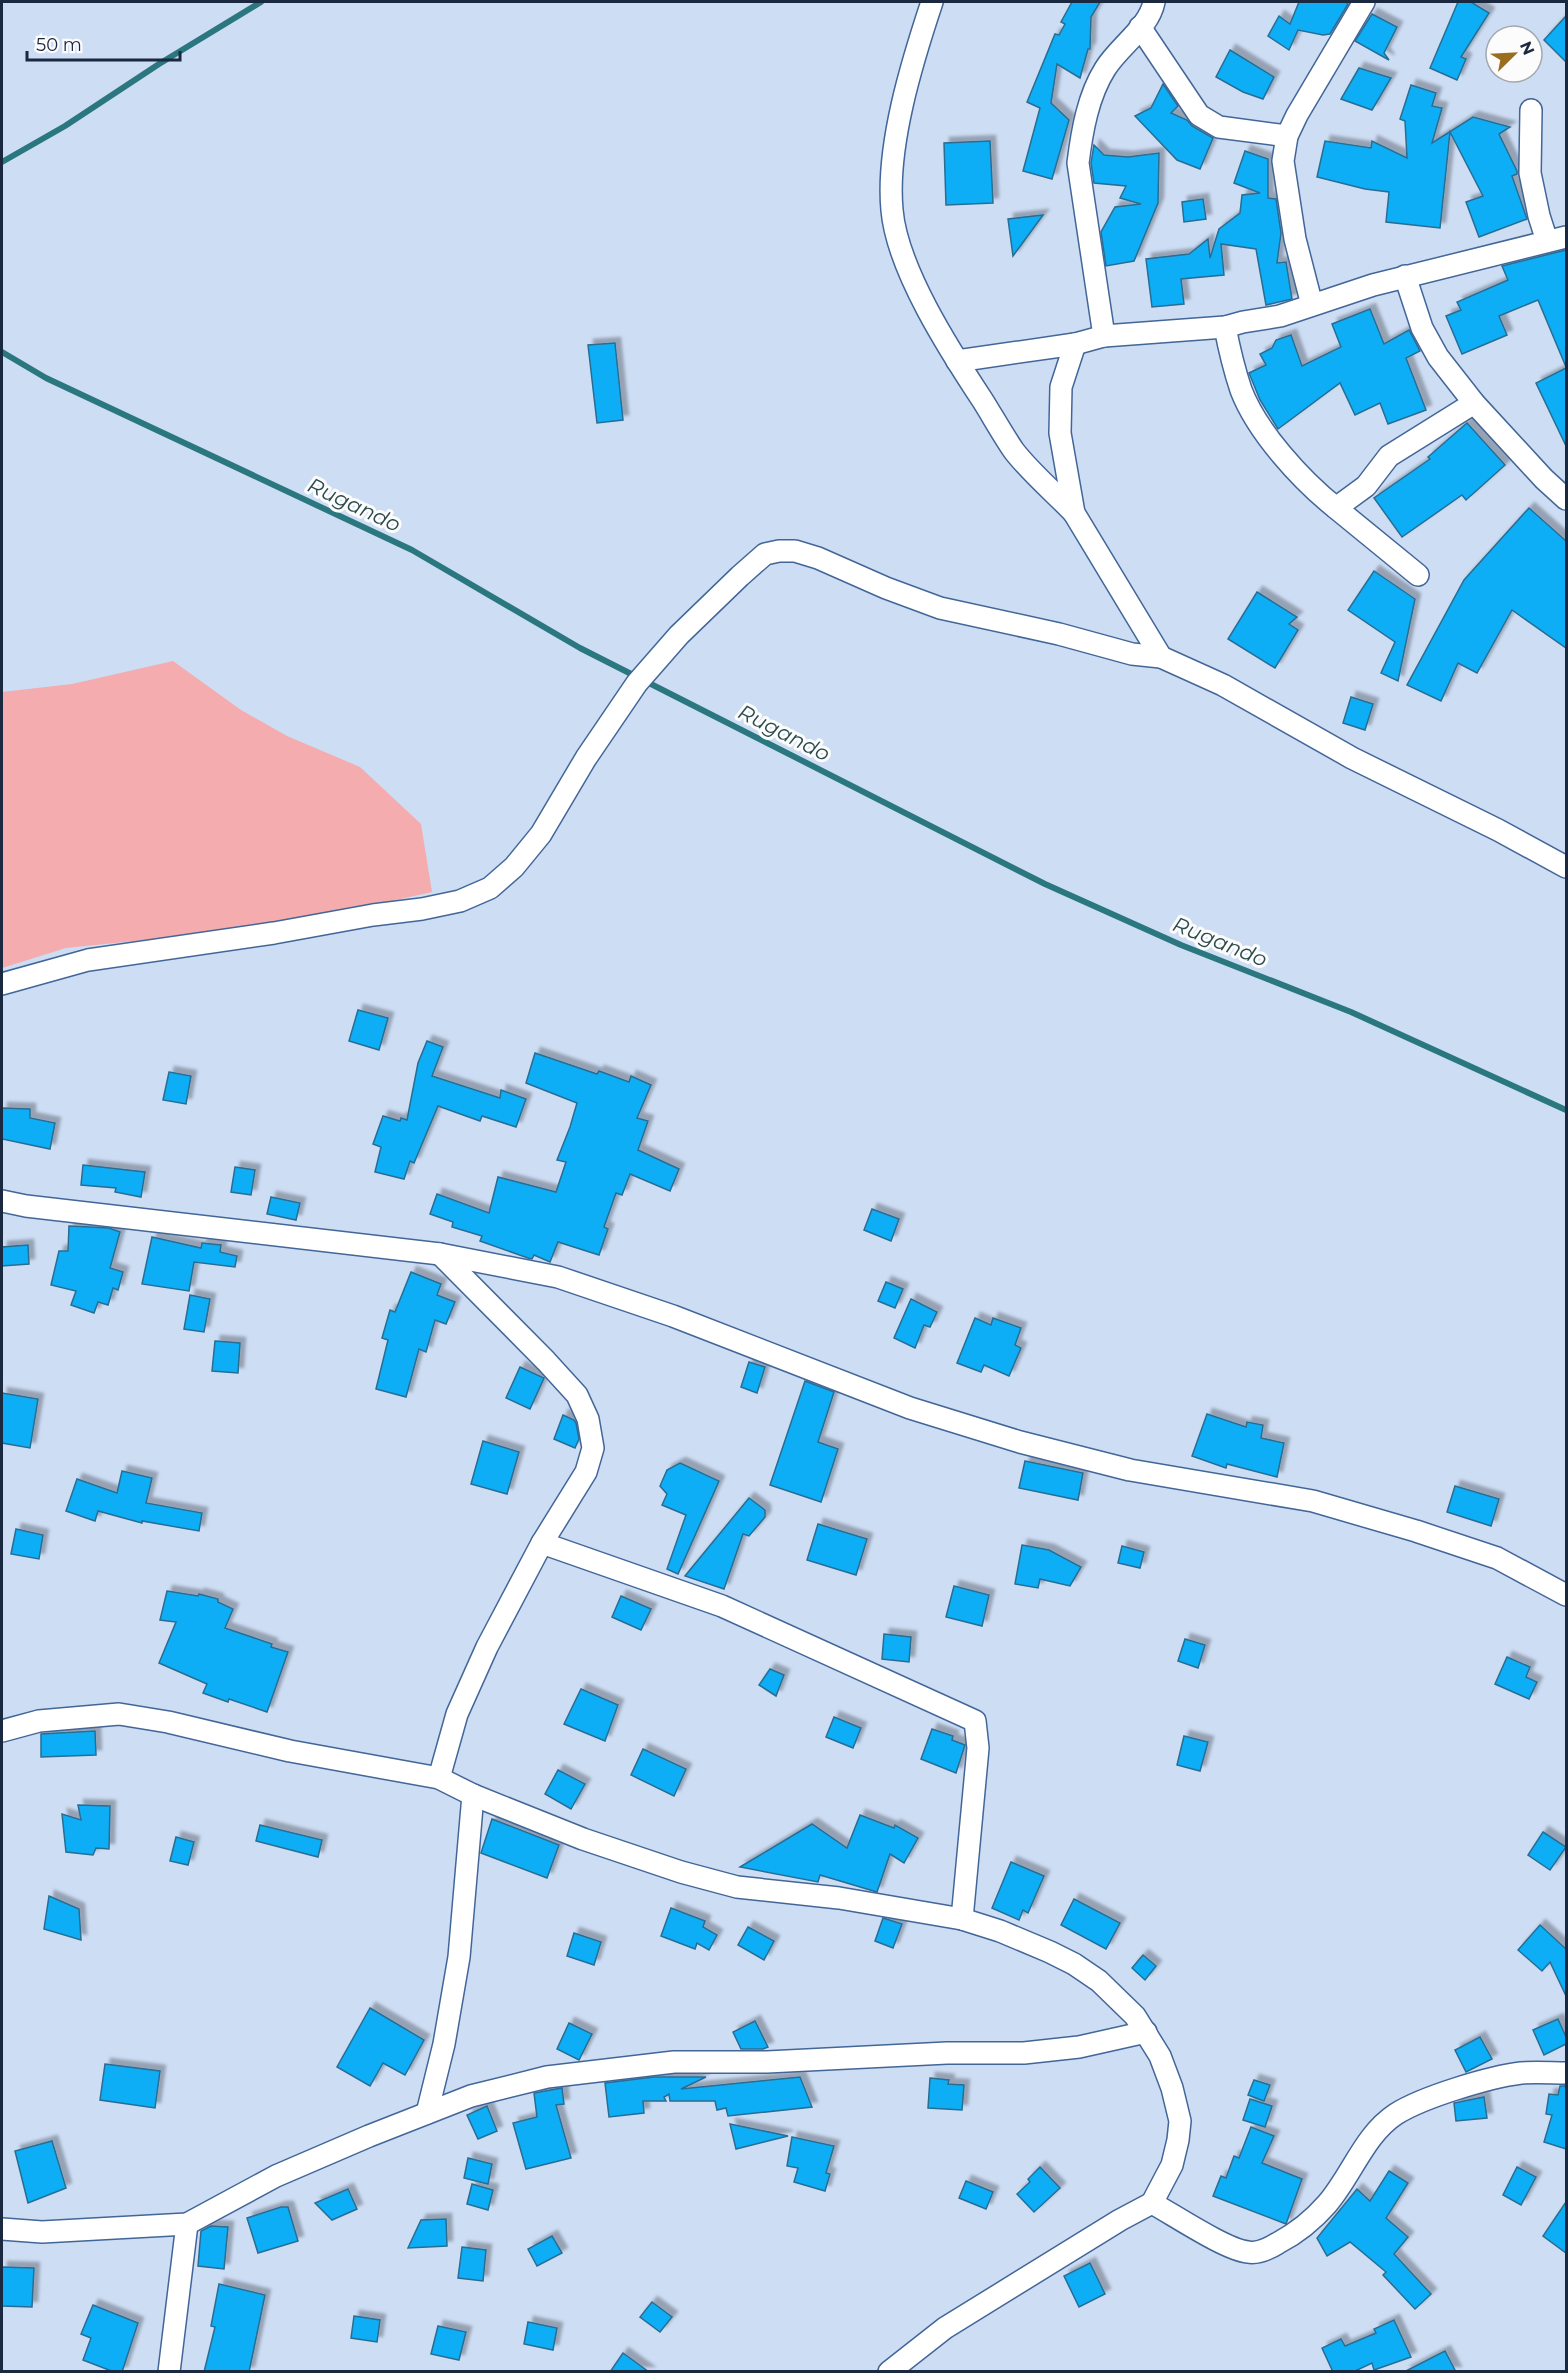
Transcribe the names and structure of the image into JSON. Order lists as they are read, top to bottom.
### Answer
{
  "water": ["Rugando"],
  "scale_bar": "50 m",
  "north": "top right"
}
